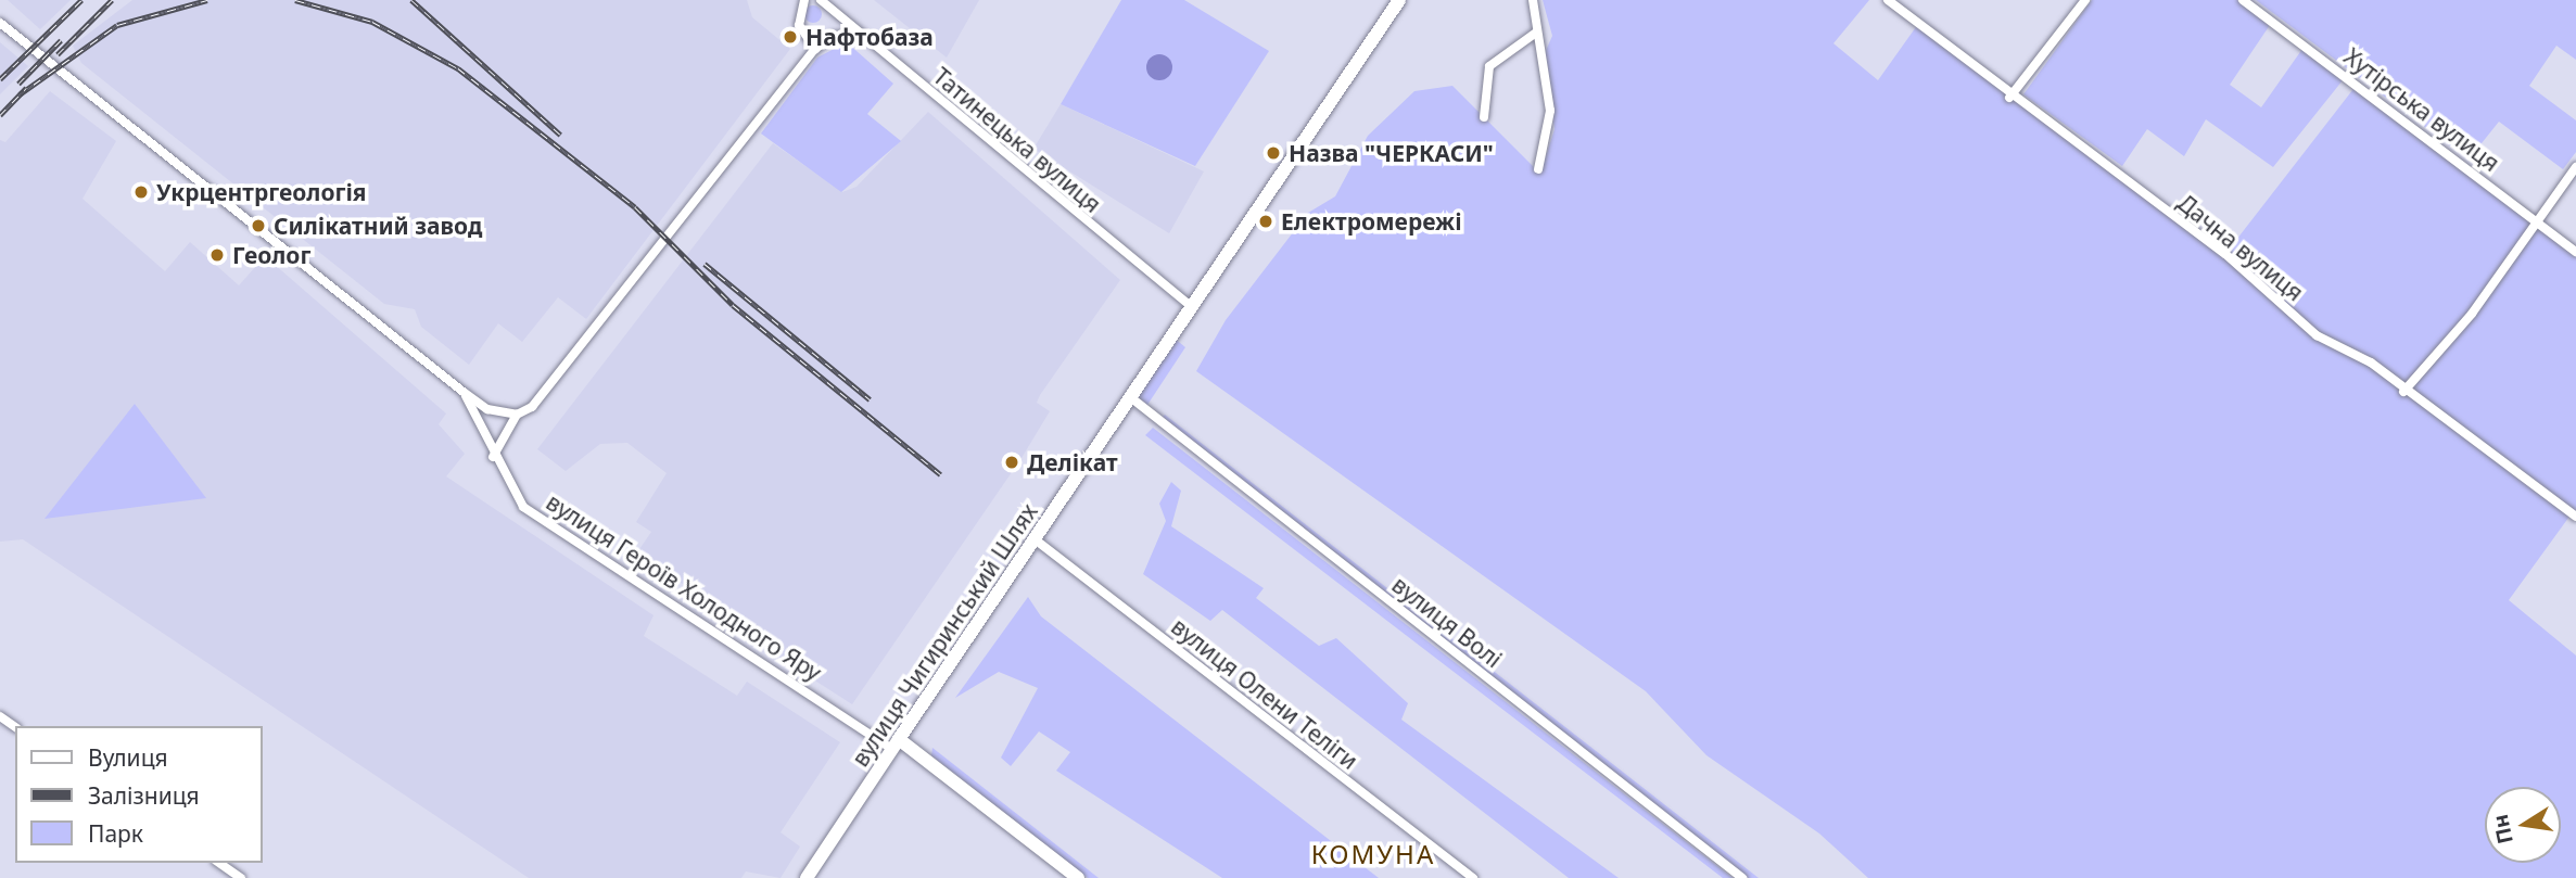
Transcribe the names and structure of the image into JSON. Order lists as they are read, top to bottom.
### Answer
{
  "streets": {
    "main road": ["вулиця Героїв Холодного Яру", "вулиця Чигиринський Шлях"],
    "street": [
      "Хутірська вулиця",
      "Татинецька вулиця",
      "Дачна вулиця",
      "вулиця Волі",
      "вулиця Олени Теліги"
    ]
  },
  "crossings": [
    ["Татинецька вулиця", "вулиця Чигиринський Шлях"],
    ["вулиця Героїв Холодного Яру", "вулиця Чигиринський Шлях"],
    ["вулиця Волі", "вулиця Чигиринський Шлях"],
    ["вулиця Чигиринський Шлях", "вулиця Олени Теліги"]
  ],
  "districts": ["КОМУНА"],
  "places": [
    "Нафтобаза",
    "Назва \"ЧЕРКАСИ\"",
    "Укрцентргеологія",
    "Електромережі",
    "Силікатний завод",
    "Геолог",
    "Делікат"
  ],
  "legend": ["Вулиця", "Залізниця", "Парк"],
  "north": "left"
}
